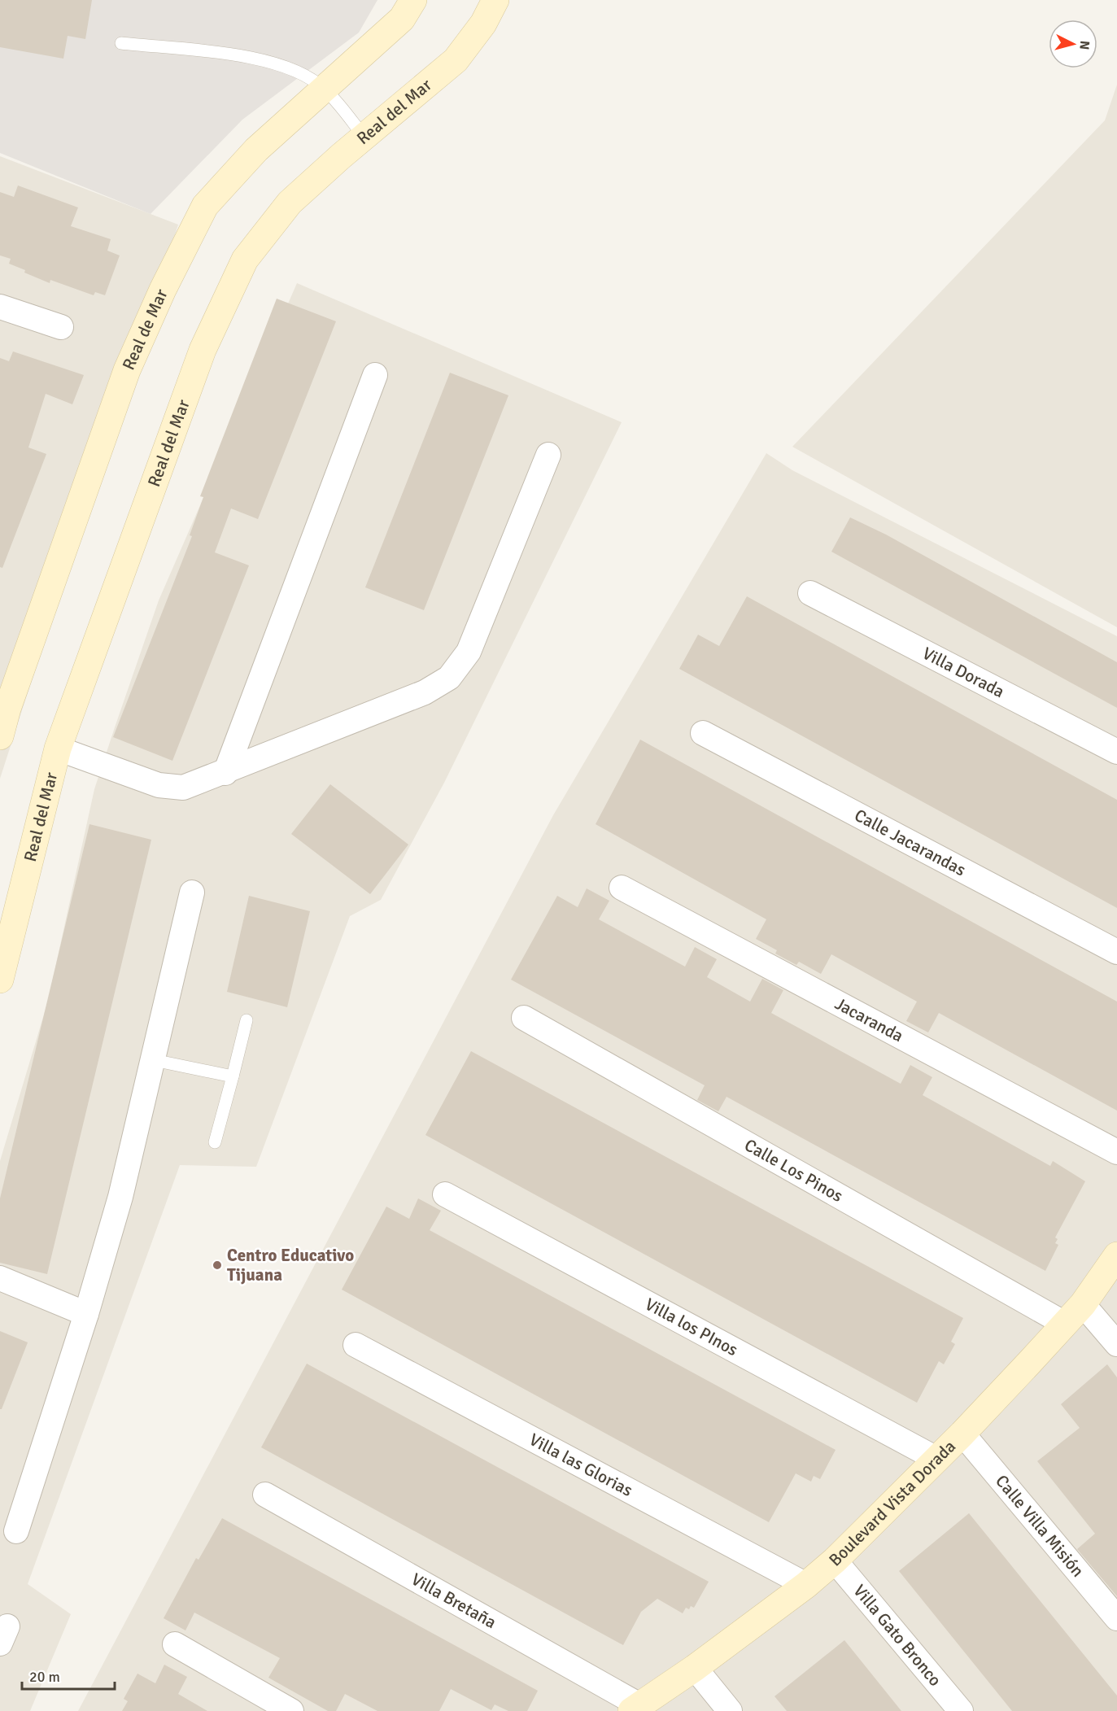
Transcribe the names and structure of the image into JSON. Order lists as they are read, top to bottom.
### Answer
{
  "streets": {
    "street": [
      "Real del Mar",
      "Real de Mar",
      "Villa Dorada",
      "Calle Jacarandas",
      "Jacaranda",
      "Calle Los Pinos",
      "Villa los PInos",
      "Villa las Glorias",
      "Boulevard Vista Dorada",
      "Calle Villa Misión",
      "Villa Bretaña",
      "Villa Gato Bronco"
    ]
  },
  "crossings": [
    ["Calle Los Pinos", "Boulevard Vista Dorada"],
    ["Villa los PInos", "Boulevard Vista Dorada"],
    ["Villa las Glorias", "Boulevard Vista Dorada"],
    ["Boulevard Vista Dorada", "Calle Villa Misión"],
    ["Boulevard Vista Dorada", "Villa Bretaña"],
    ["Boulevard Vista Dorada", "Villa Gato Bronco"]
  ],
  "places": ["Centro Educativo Tijuana"],
  "scale_bar": "20 m",
  "north": "right"
}
